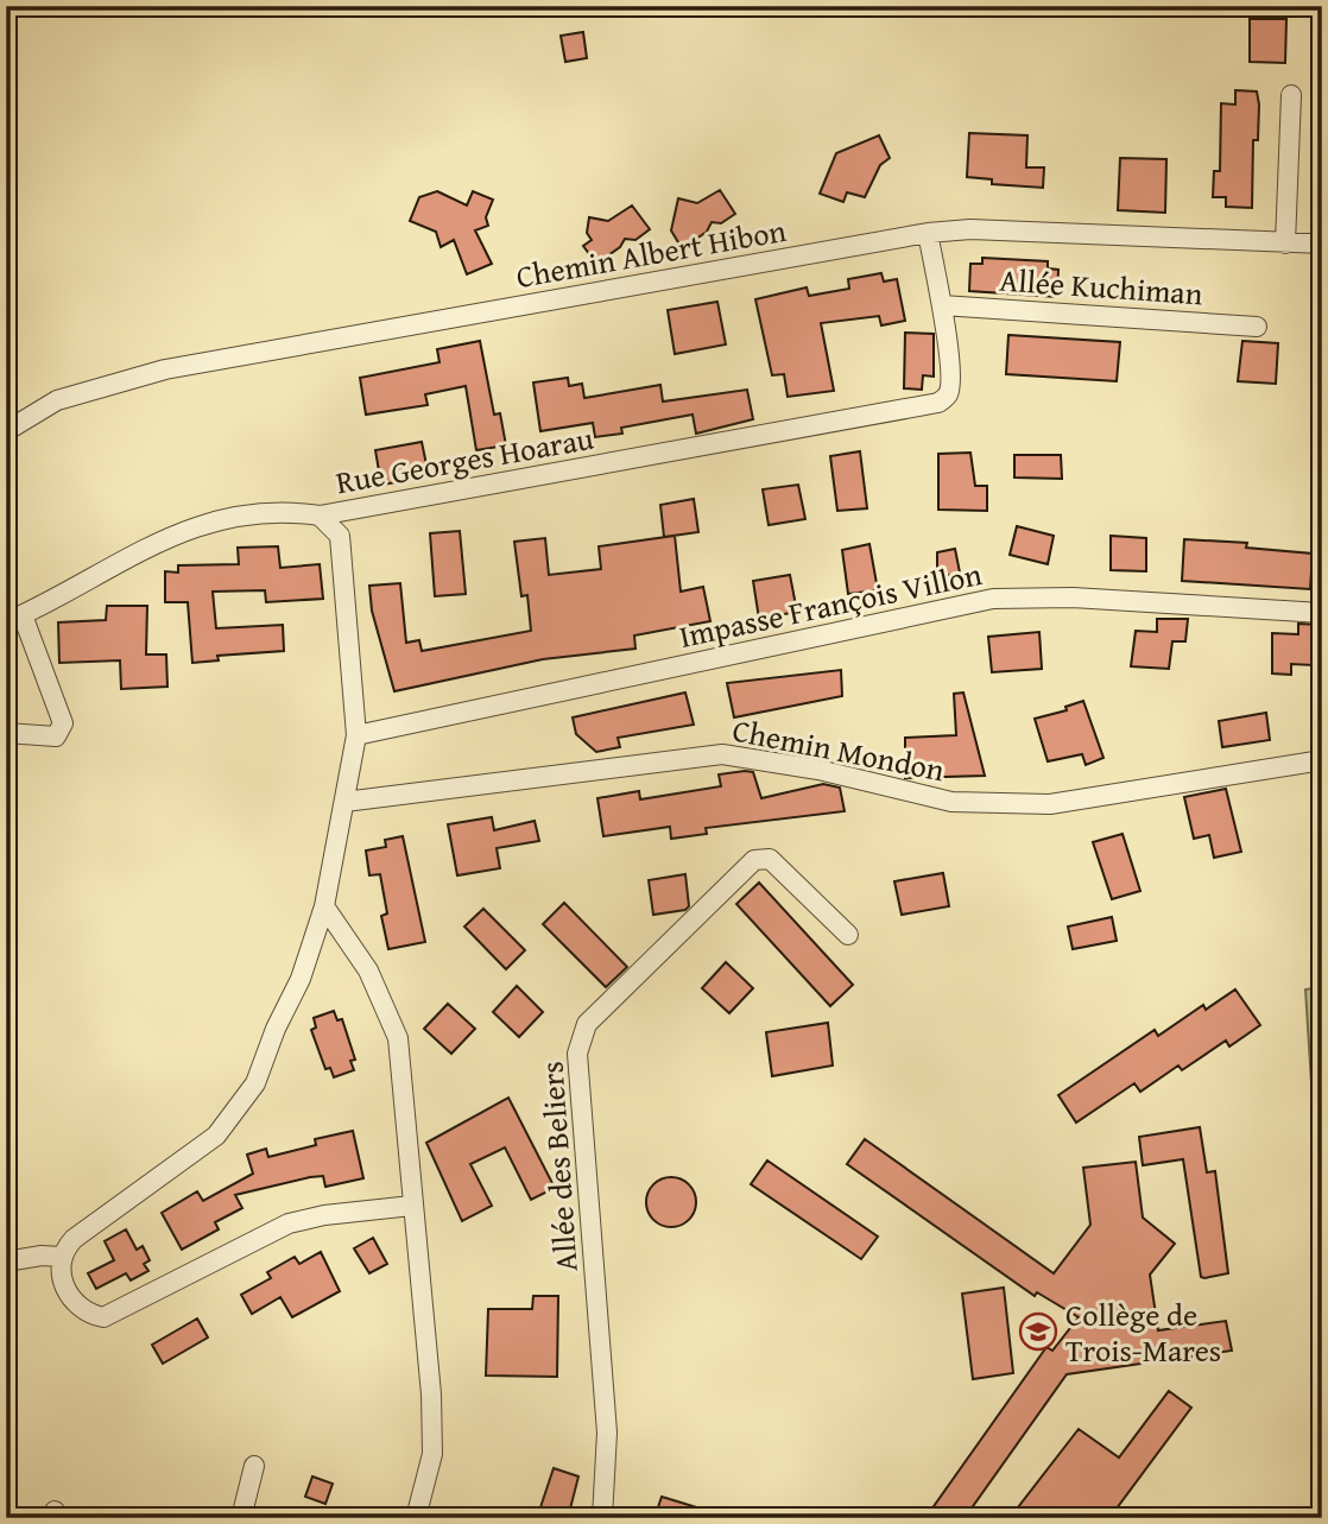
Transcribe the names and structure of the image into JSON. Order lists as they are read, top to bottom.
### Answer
{
  "streets": {
    "street": [
      "Chemin Albert Hibon",
      "Allée Kuchiman",
      "Rue Georges Hoarau",
      "Impasse François Villon",
      "Chemin Mondon",
      "Allée des Beliers"
    ]
  },
  "crossings": [
    ["Allée Kuchiman", "Rue Georges Hoarau"]
  ],
  "places": {
    "school or university": ["Collège de Trois-Mares"]
  }
}
